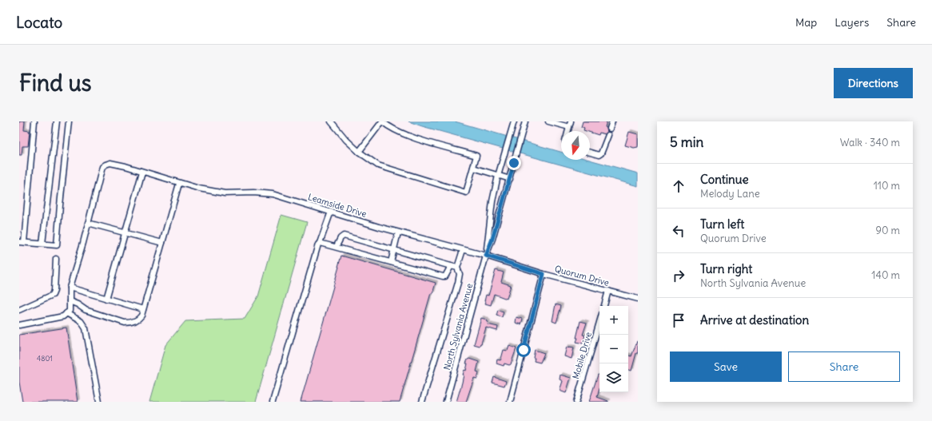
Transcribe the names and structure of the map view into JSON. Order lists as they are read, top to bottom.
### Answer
{
  "streets": {
    "street": [
      "Leamside Drive",
      "Quorum Drive",
      "North Sylvania Avenue",
      "Mobile Drive"
    ]
  },
  "crossings": [
    ["Leamside Drive", "Quorum Drive"],
    ["Leamside Drive", "North Sylvania Avenue"],
    ["Quorum Drive", "North Sylvania Avenue"]
  ],
  "house_numbers": ["4801"],
  "north": "bottom",
  "page": {
    "header": "Locato",
    "nav": ["Map", "Layers", "Share"],
    "buttons": [
      "Directions",
      ["Save", "Share"]
    ],
    "title": "Find us",
    "heading": ["5 min", "Walk · 340 m"],
    "list": [
      ["Continue", "Melody Lane", "110 m"],
      ["Turn left", "Quorum Drive", "90 m"],
      ["Turn right", "North Sylvania Avenue", "140 m"],
      "Arrive at destination"
    ],
    "map_buttons": ["+", "−"]
  }
}
